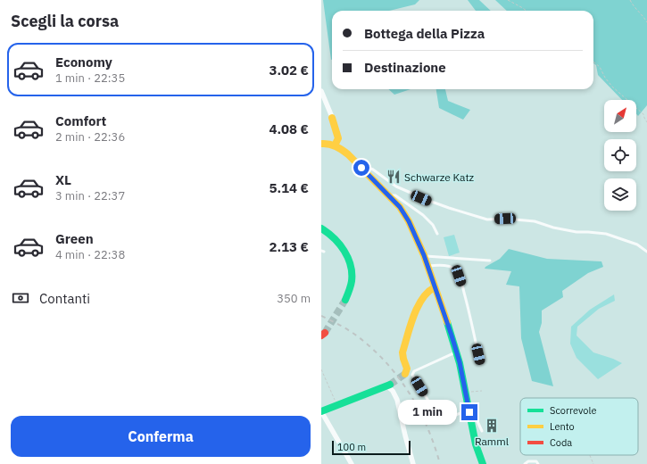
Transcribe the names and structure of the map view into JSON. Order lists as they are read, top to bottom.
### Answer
{
  "places": {
    "restaurant": ["Schwarze Katz"],
    "building": ["Ramml"]
  },
  "legend": ["Scorrevole", "Lento", "Coda"],
  "scale_bar": "100 m",
  "north": "top right",
  "page": {
    "heading": "Scegli la corsa",
    "banner": ["Bottega della Pizza", "Destinazione"],
    "list": [
      {
        "name": "Economy",
        "note": "1 min · 22:35",
        "value": "3.02 €"
      },
      {
        "name": "Comfort",
        "note": "2 min · 22:36",
        "value": "4.08 €"
      },
      {
        "name": "XL",
        "note": "3 min · 22:37",
        "value": "5.14 €"
      },
      {
        "name": "Green",
        "note": "4 min · 22:38",
        "value": "2.13 €"
      }
    ],
    "pay": ["Contanti", "350 m"],
    "bubble": "1 min",
    "buttons": "Conferma",
    "scale": "100 m"
  }
}
